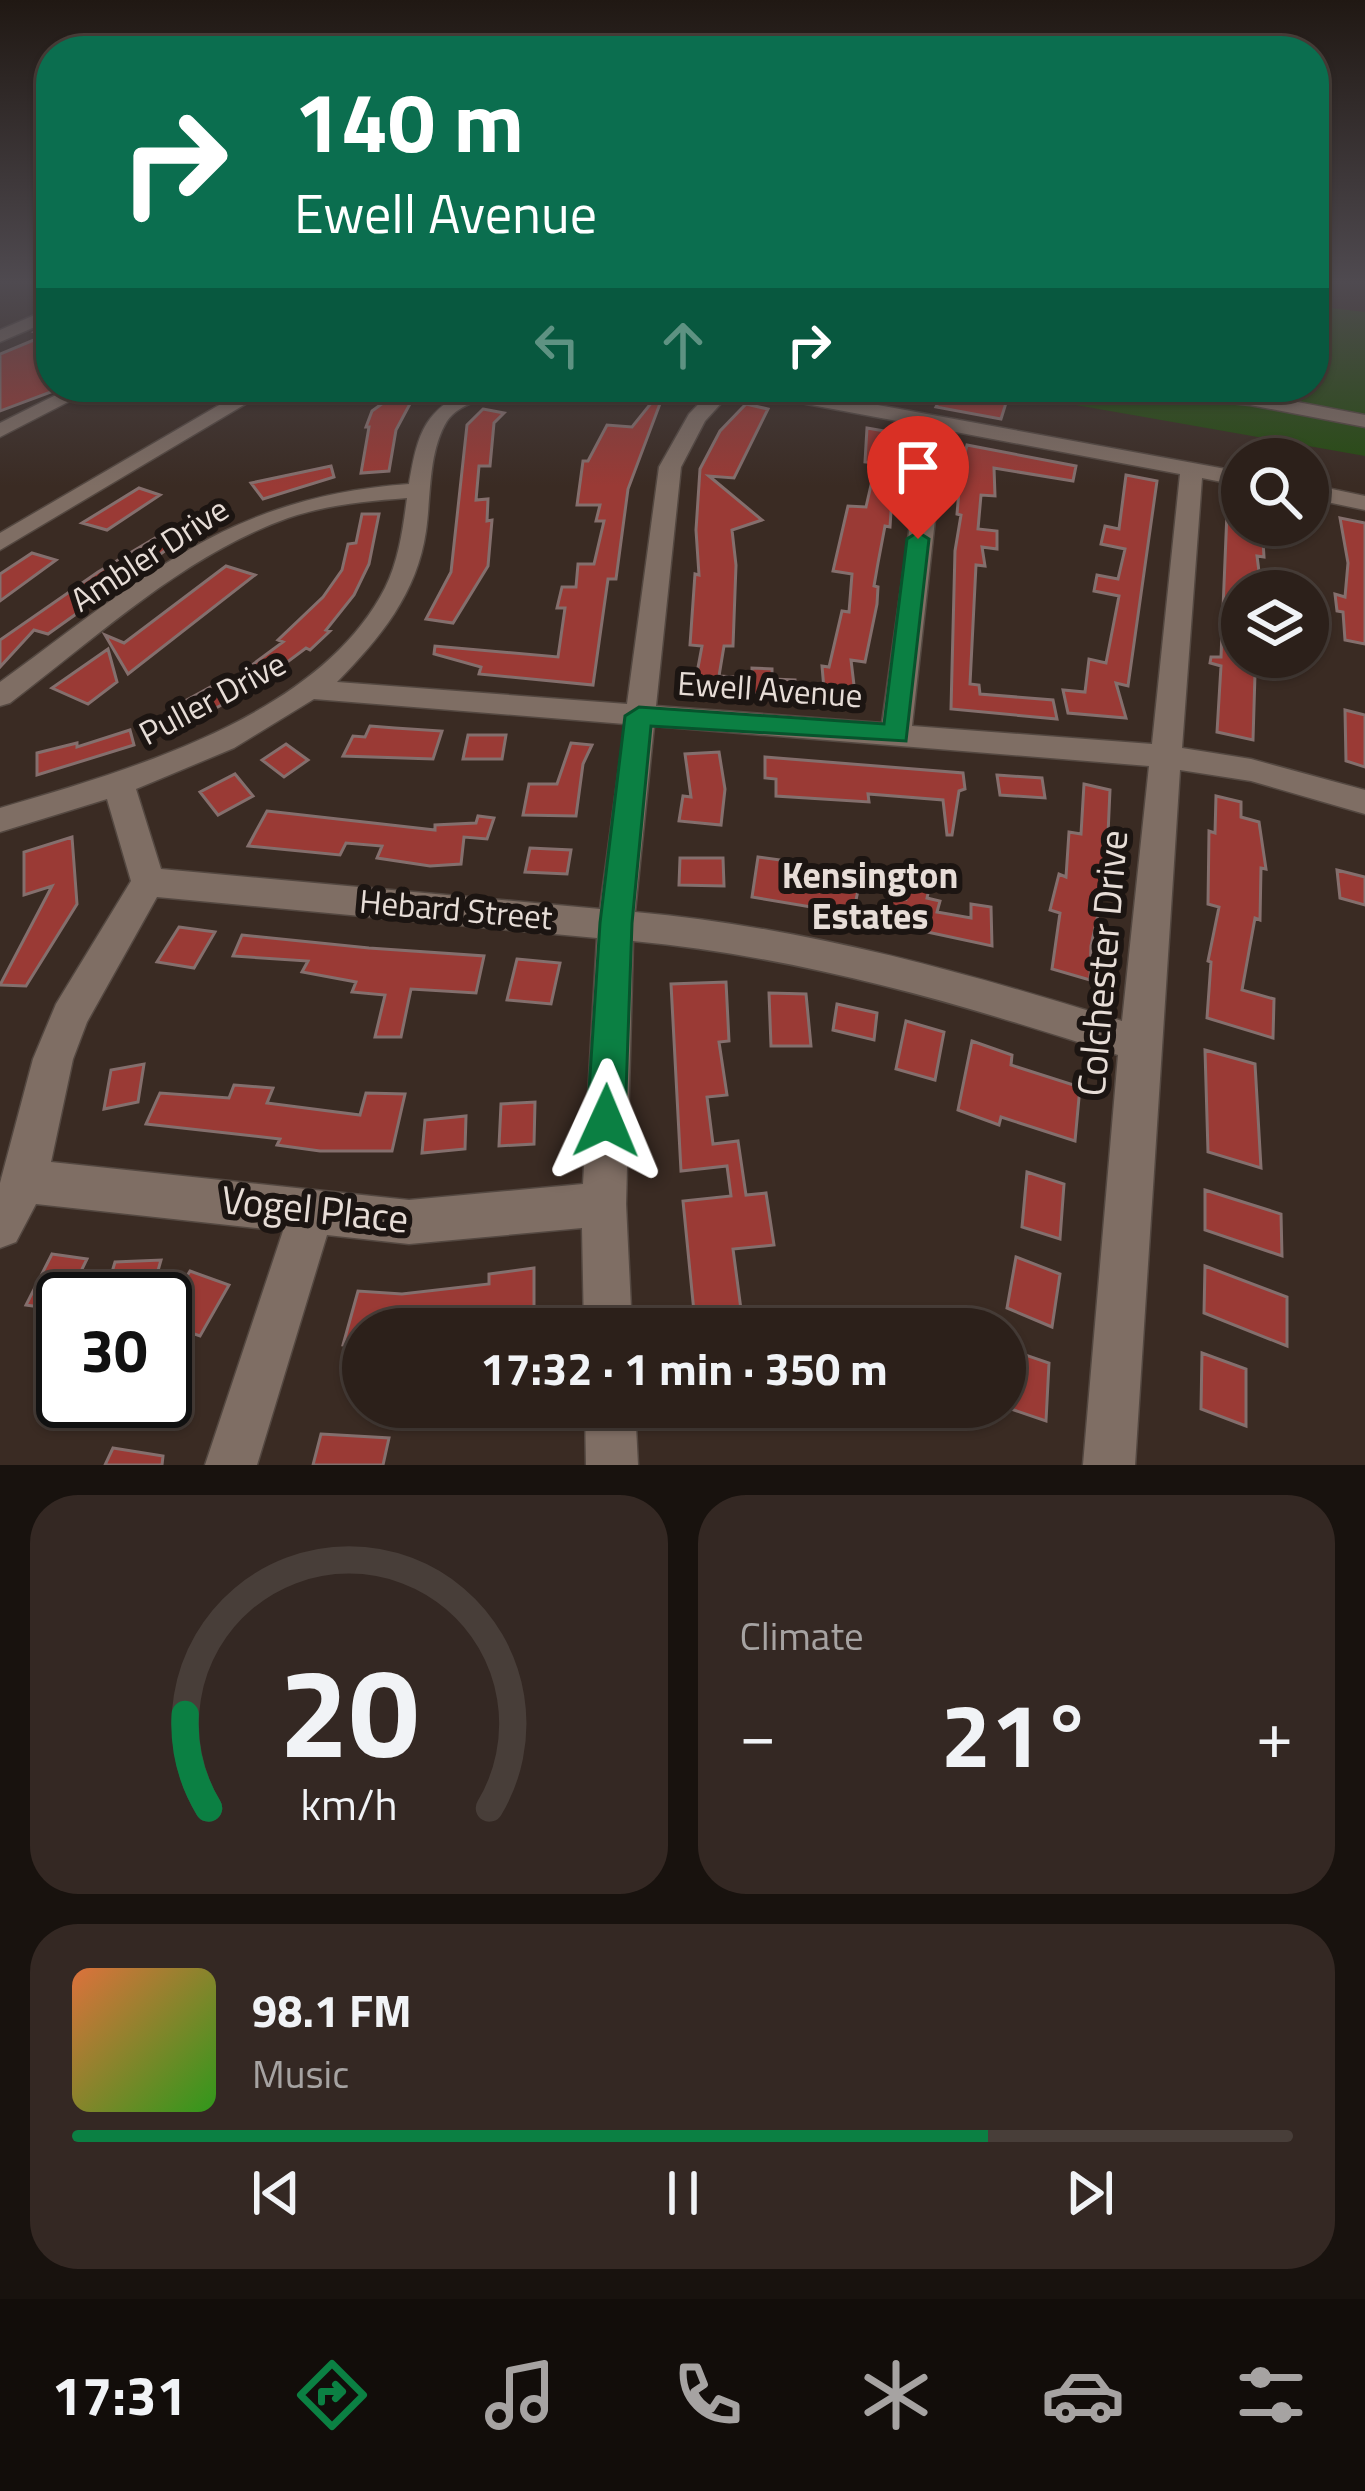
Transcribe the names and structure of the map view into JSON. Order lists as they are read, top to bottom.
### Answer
{
  "streets": {
    "street": [
      "Ambler Drive",
      "Ewell Avenue",
      "Puller Drive",
      "Hebard Street",
      "Colchester Drive",
      "Vogel Place"
    ]
  },
  "crossings": [
    ["Ambler Drive", "Puller Drive"],
    ["Ewell Avenue", "Puller Drive"],
    ["Ewell Avenue", "Colchester Drive"],
    ["Hebard Street", "Colchester Drive"]
  ],
  "districts": ["Kensington Estates"],
  "page": {
    "turn": ["140 m", "Ewell Avenue"],
    "limit": "30",
    "trip": "17:32 · 1 min · 350 m",
    "tile": "Climate",
    "heat": ["−", "21°", "+"],
    "song": ["98.1 FM", "Music"],
    "tabs": "17:31",
    "gauge": ["20", "km/h"]
  }
}
